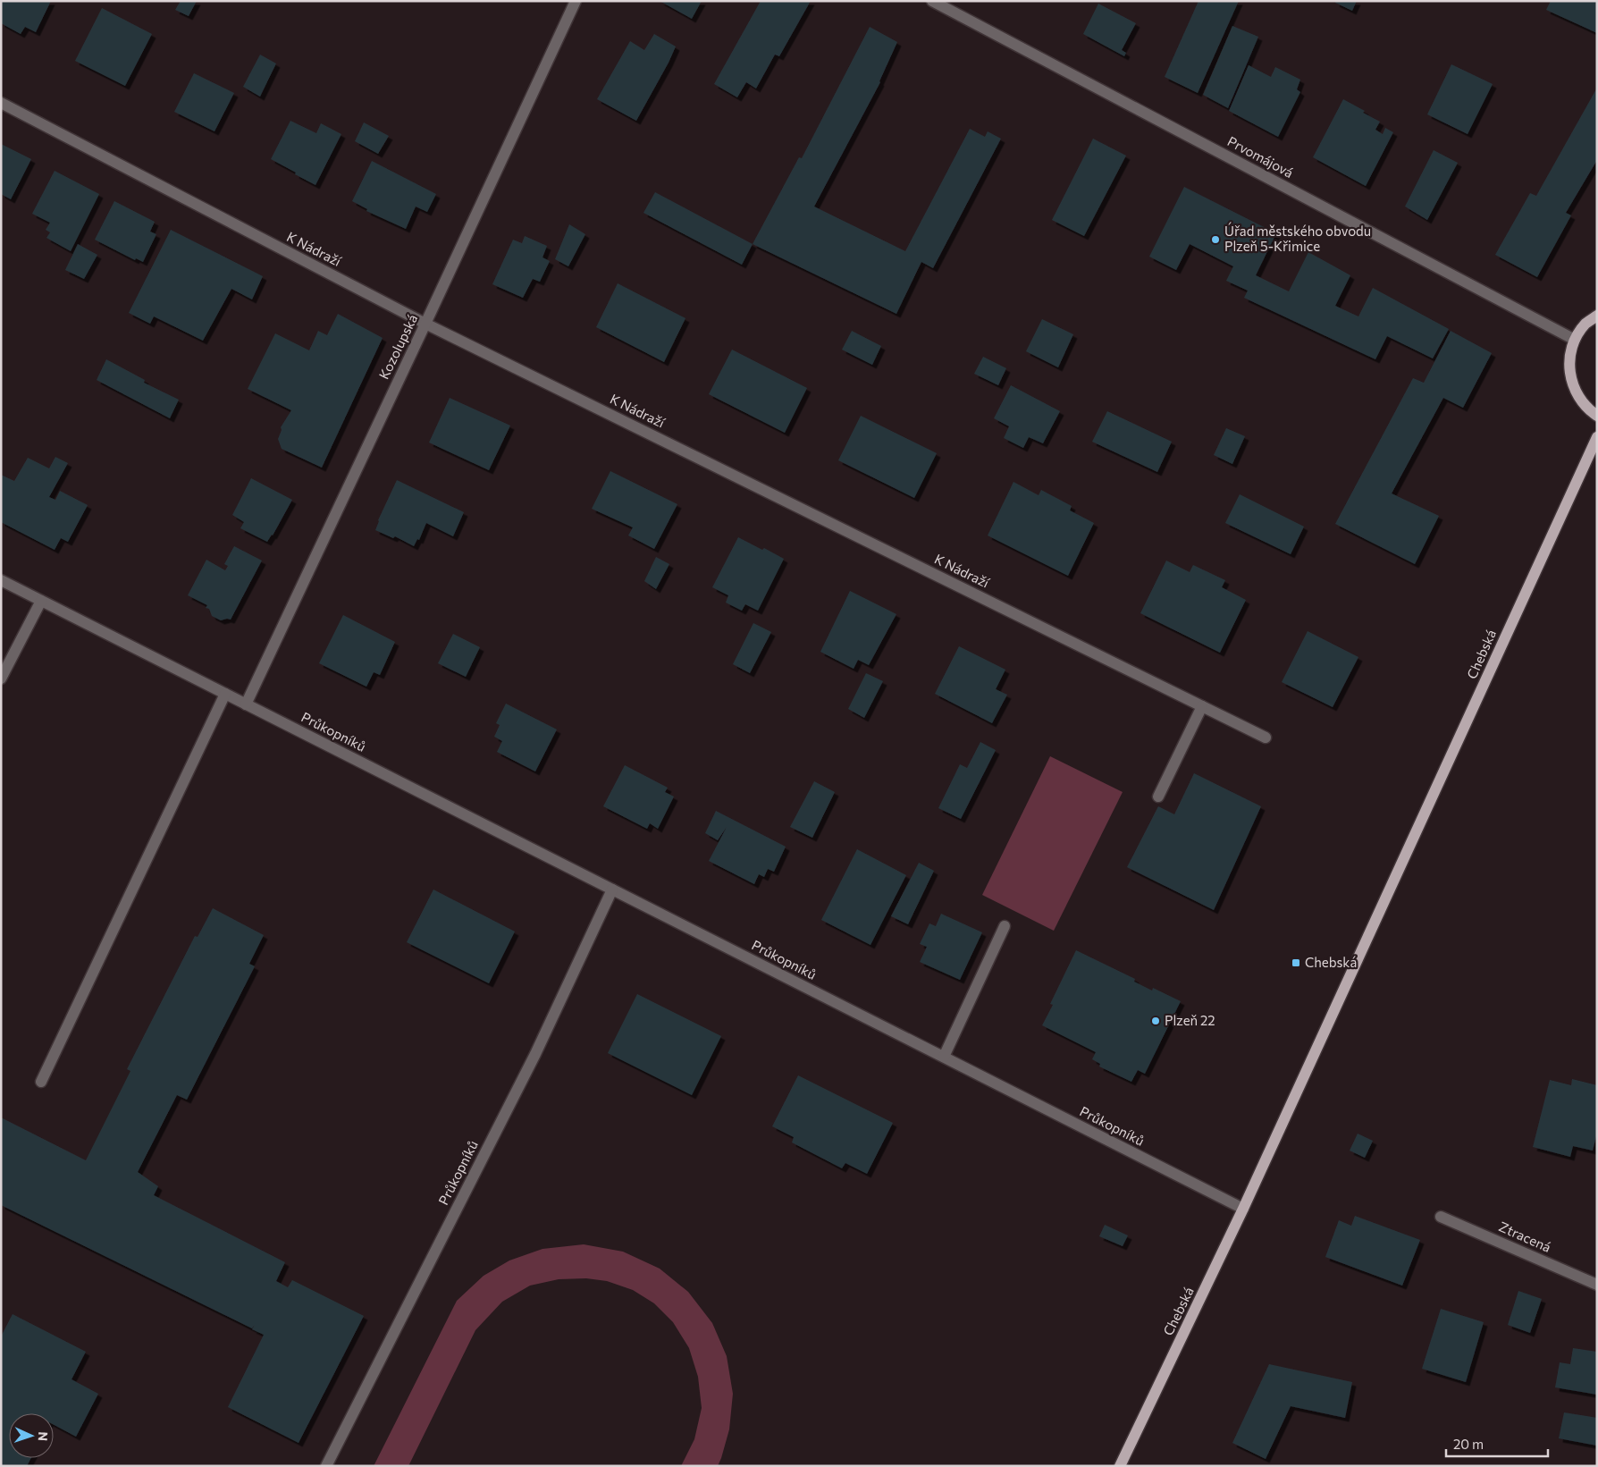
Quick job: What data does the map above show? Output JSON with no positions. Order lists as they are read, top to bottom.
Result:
{
  "streets": {
    "main road": ["Chebská"],
    "street": [
      "Prvomájová",
      "K Nádraží",
      "Kozolupská",
      "Průkopníků",
      "Ztracená"
    ]
  },
  "crossings": [
    ["K Nádraží", "Kozolupská"],
    ["Kozolupská", "Průkopníků"],
    ["Chebská", "Průkopníků"]
  ],
  "places": {
    "other": ["Úřad městského obvodu Plzeň 5-Křimice", "Plzeň 22"],
    "transit": ["Chebská"]
  },
  "scale_bar": "20 m",
  "north": "right"
}
